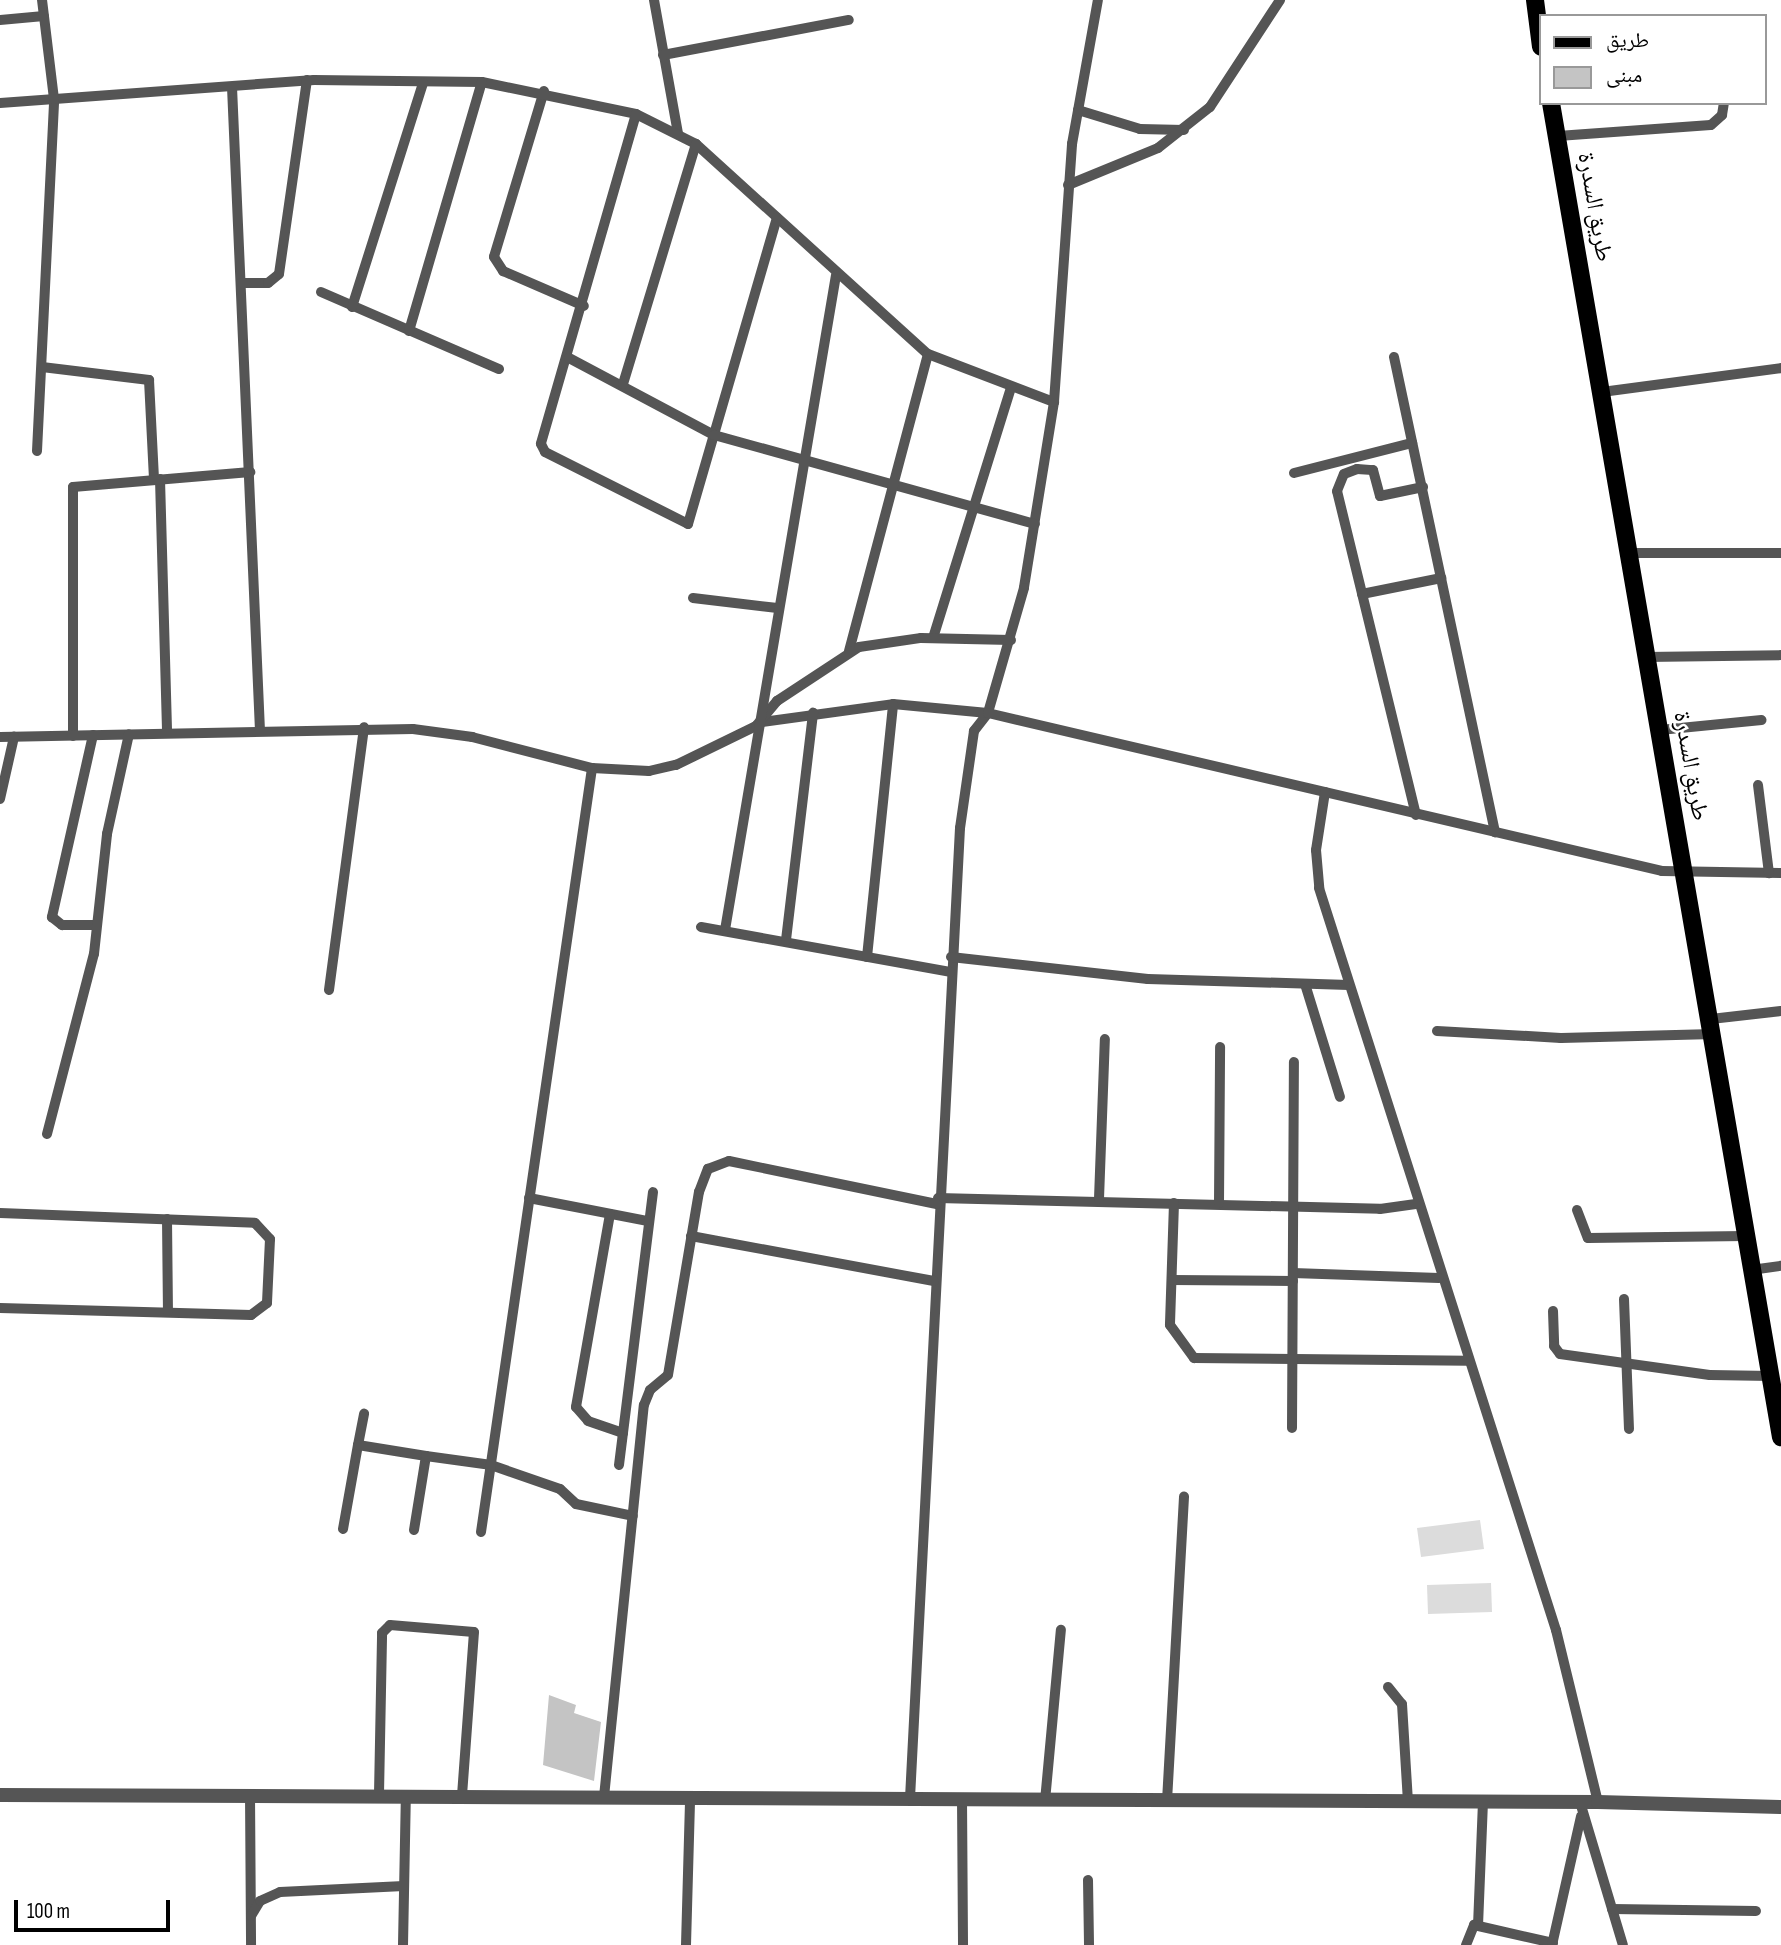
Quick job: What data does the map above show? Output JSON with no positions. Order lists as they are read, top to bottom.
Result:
{
  "streets": {
    "main road": ["طريق السدرة"]
  },
  "legend": ["طريق", "مبنى"],
  "scale_bar": "100 m"
}
